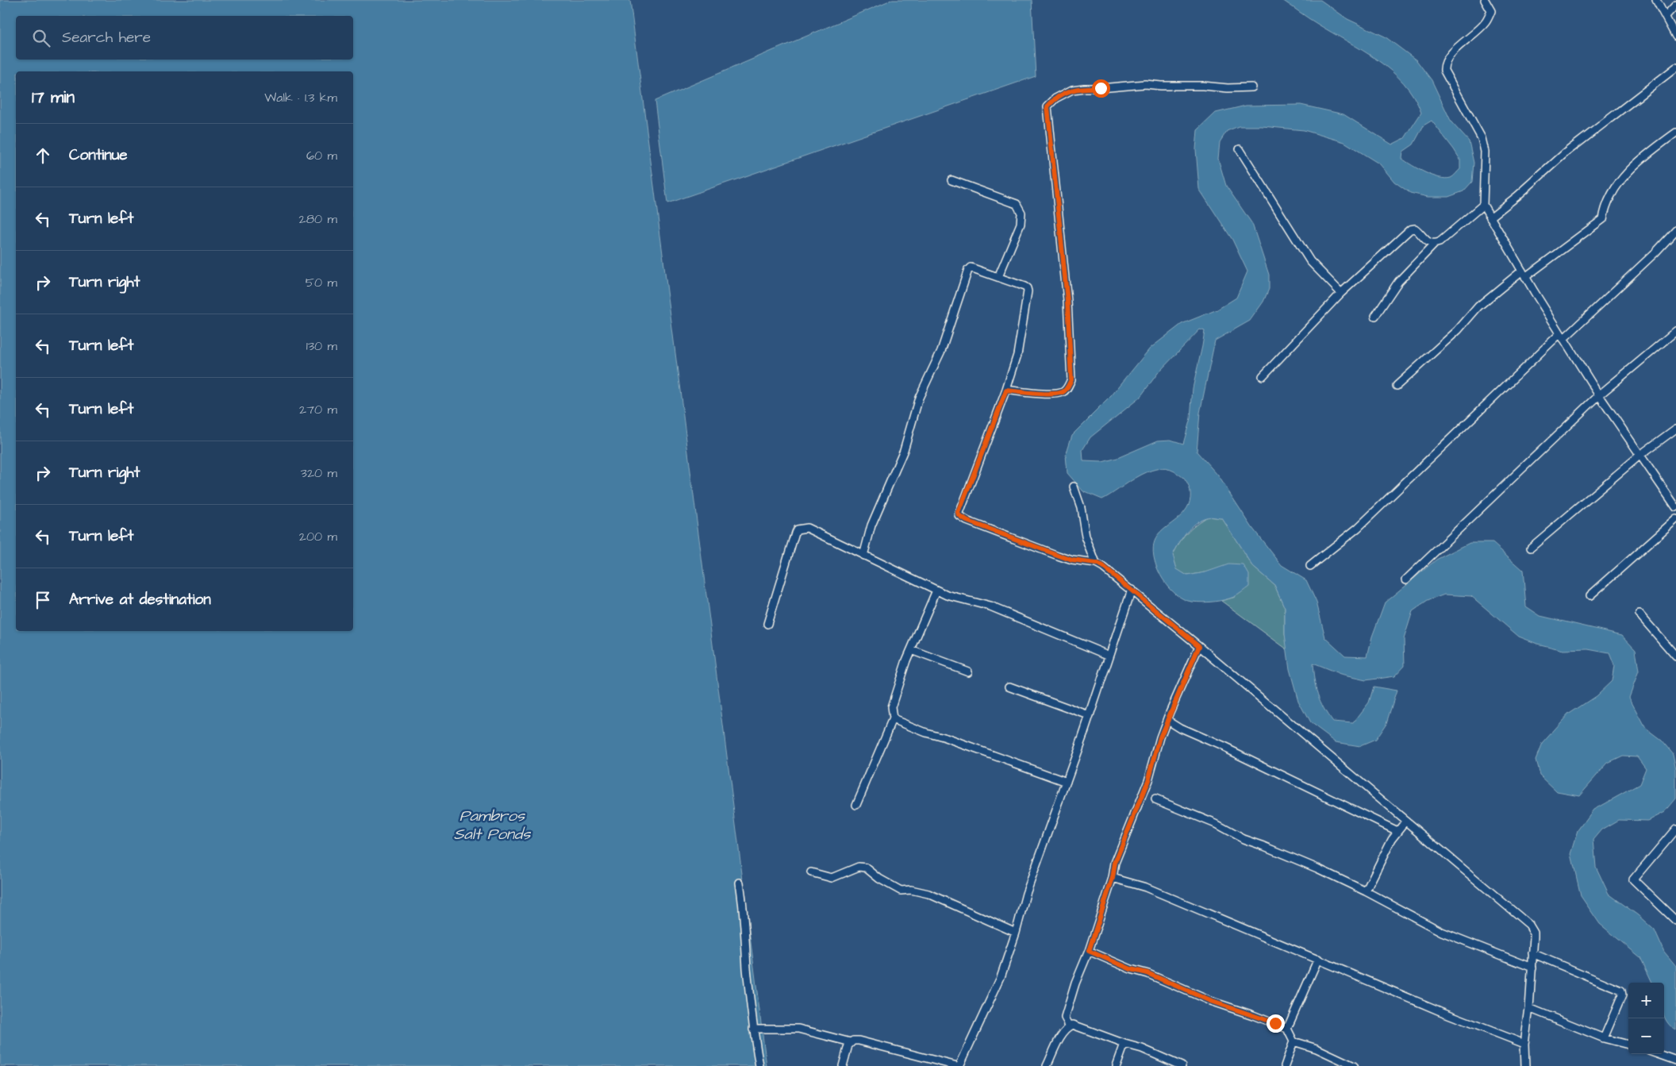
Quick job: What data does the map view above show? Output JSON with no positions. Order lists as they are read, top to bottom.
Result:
{
  "water": ["Pambros Salt Ponds"],
  "page": {
    "search": "Search here",
    "heading": ["17 min", "Walk · 1.3 km"],
    "list": [
      ["Continue", "60 m"],
      ["Turn left", "280 m"],
      ["Turn right", "50 m"],
      ["Turn left", "130 m"],
      ["Turn left", "270 m"],
      ["Turn right", "320 m"],
      ["Turn left", "200 m"],
      "Arrive at destination"
    ],
    "map_buttons": ["+", "−"]
  }
}
